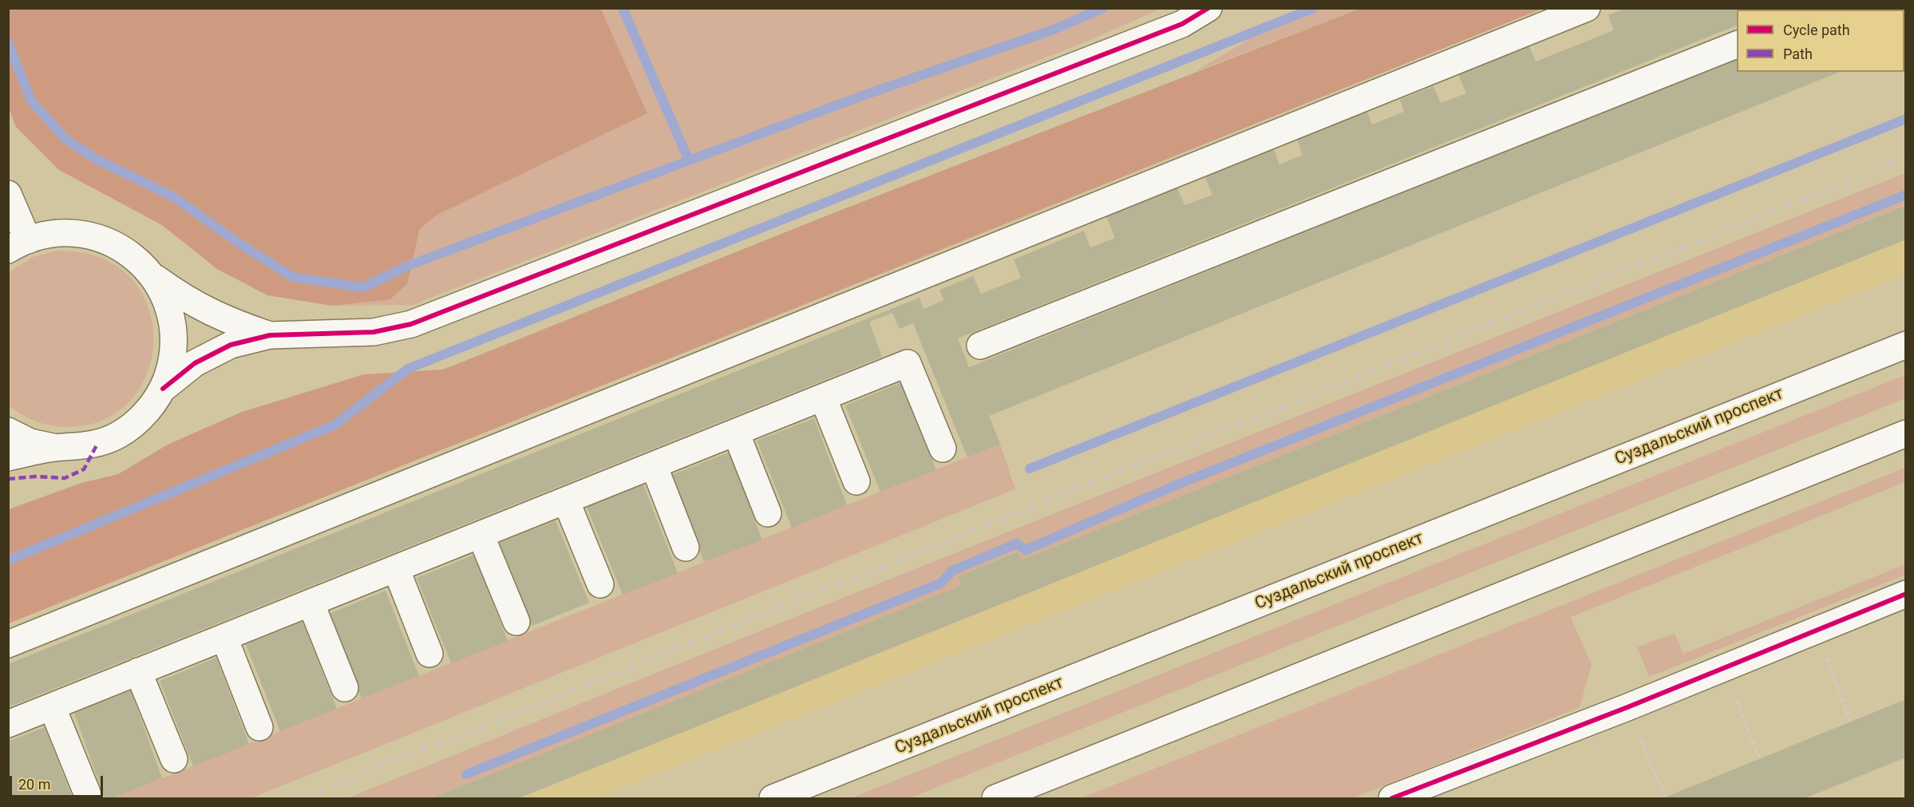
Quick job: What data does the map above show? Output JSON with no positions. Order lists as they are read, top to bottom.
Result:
{
  "streets": {
    "street": ["Суздальский проспект"]
  },
  "legend": ["Cycle path", "Path"],
  "scale_bar": "20 m"
}
